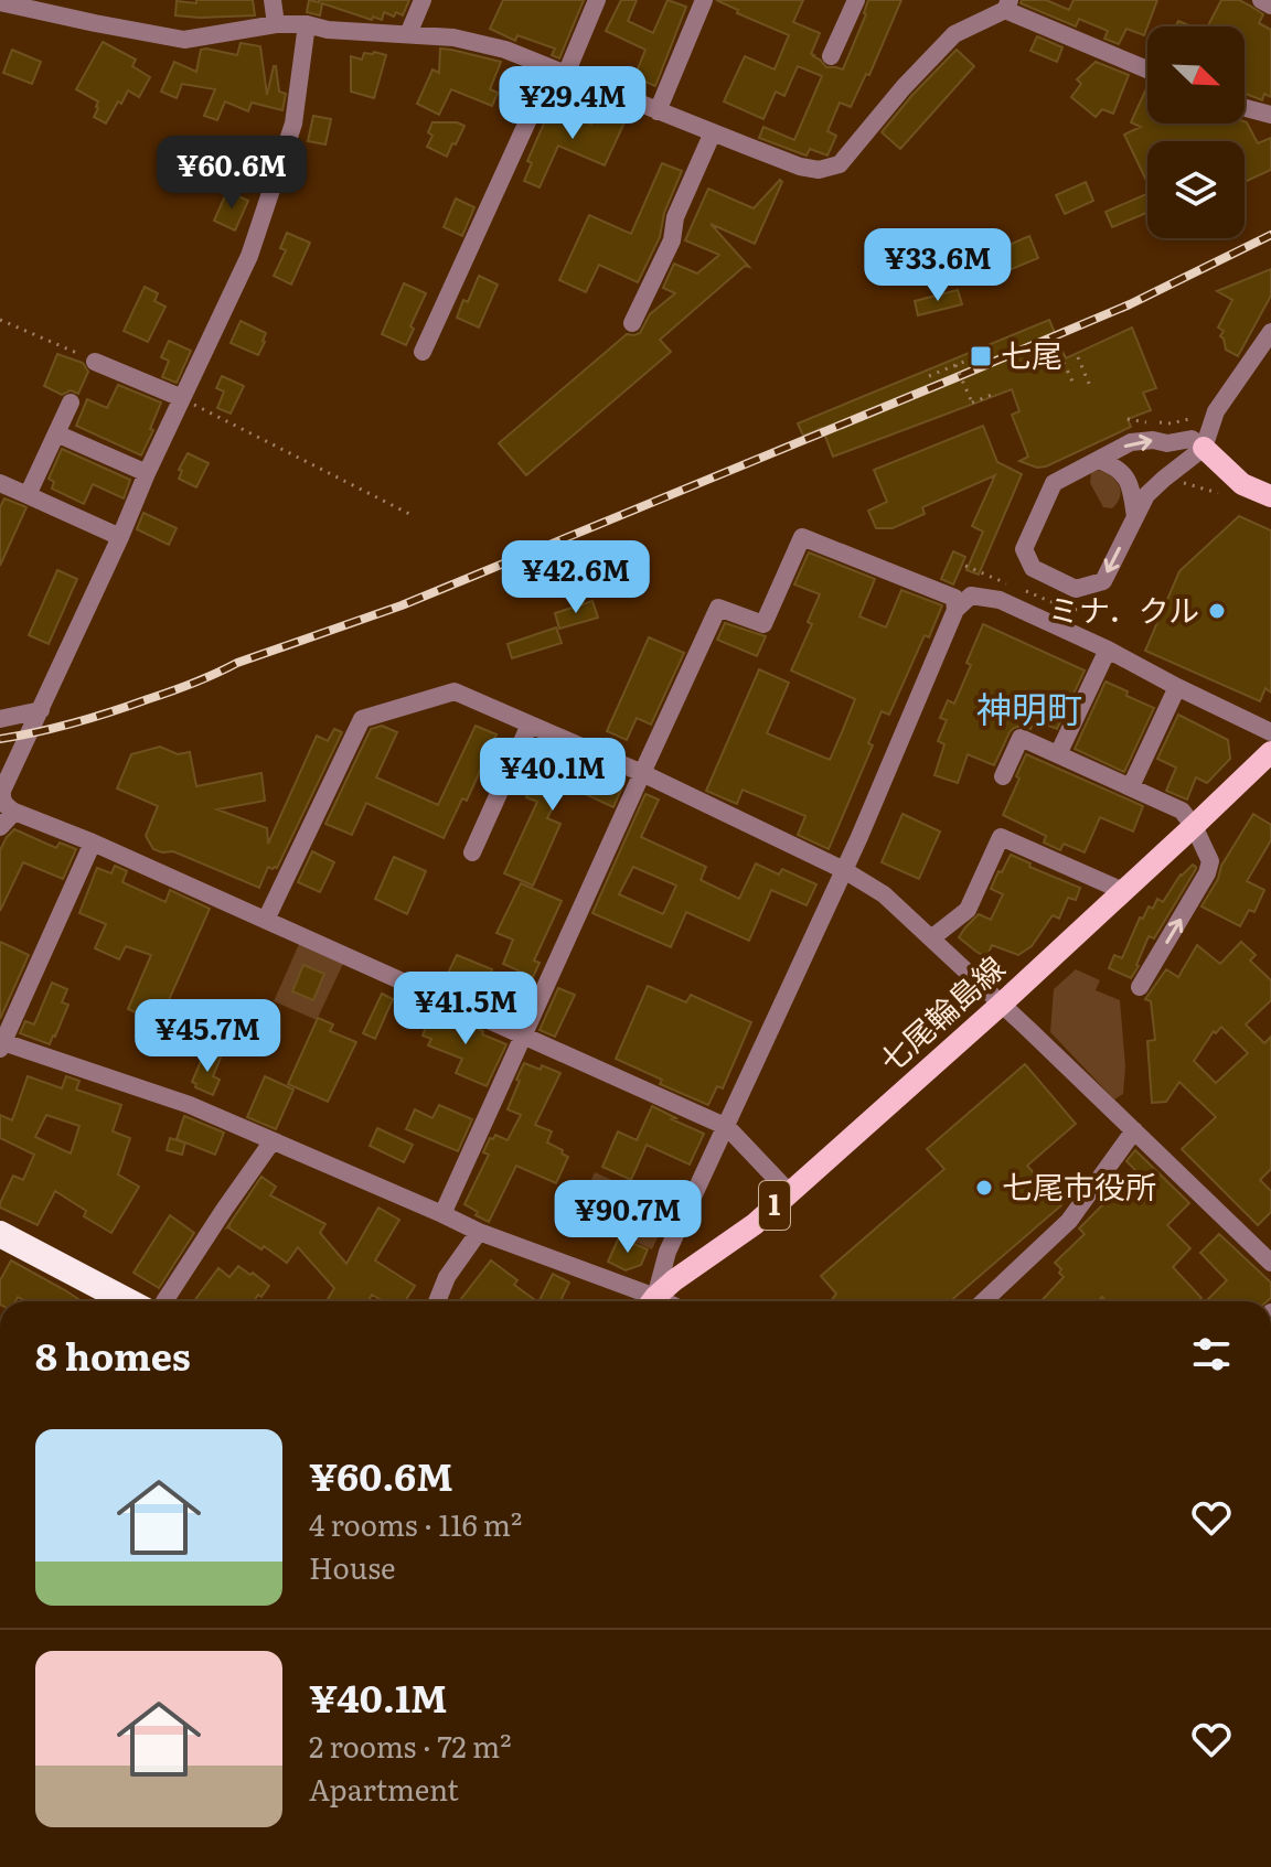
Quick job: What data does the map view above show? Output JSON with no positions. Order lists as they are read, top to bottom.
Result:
{
  "streets": {
    "main road": ["七尾輪島線", "1"]
  },
  "districts": ["神明町"],
  "places": {
    "transit": ["七尾"],
    "other": ["ミナ．クル", "七尾市役所"]
  },
  "north": "bottom right",
  "page": {
    "price": [
      "¥29.4M",
      "¥60.6M",
      "¥33.6M",
      "¥42.6M",
      "¥40.1M",
      "¥41.5M",
      "¥45.7M",
      "¥90.7M"
    ],
    "heading": "8 homes",
    "list": [
      {
        "name": "¥60.6M",
        "note": "4 rooms · 116 m² · House"
      },
      {
        "name": "¥40.1M",
        "note": "2 rooms · 72 m² · Apartment"
      }
    ]
  }
}
